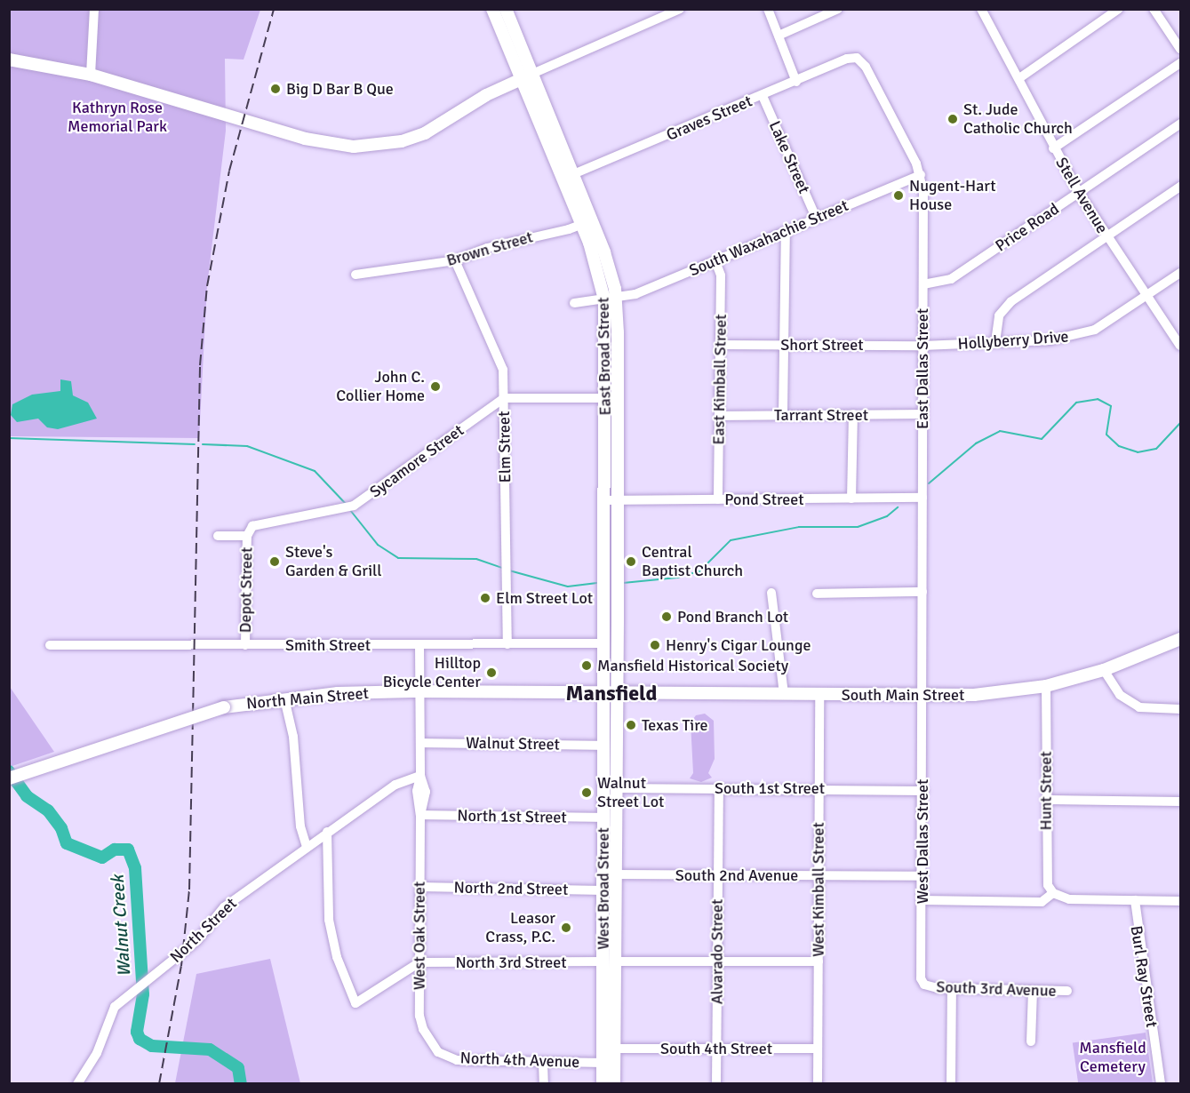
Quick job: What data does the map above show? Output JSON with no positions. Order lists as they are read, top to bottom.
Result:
{
  "streets": {
    "main road": [
      "East Broad Street",
      "South Main Street",
      "North Main Street",
      "West Broad Street"
    ],
    "street": [
      "Graves Street",
      "Lake Street",
      "Stell Avenue",
      "Price Road",
      "South Waxahachie Street",
      "Brown Street",
      "Hollyberry Drive",
      "Short Street",
      "East Dallas Street",
      "East Kimball Street",
      "Tarrant Street",
      "Elm Street",
      "Sycamore Street",
      "Pond Street",
      "Depot Street",
      "Smith Street",
      "Walnut Street",
      "South 1st Street",
      "Hunt Street",
      "North 1st Street",
      "West Dallas Street",
      "South 2nd Avenue",
      "North 2nd Street",
      "West Kimball Street",
      "North Street",
      "West Oak Street",
      "Alvarado Street",
      "North 3rd Street",
      "Burl Ray Street",
      "South 3rd Avenue",
      "South 4th Street",
      "North 4th Avenue"
    ]
  },
  "crossings": [
    ["Graves Street", "Lake Street"],
    ["Graves Street", "East Broad Street"],
    ["Graves Street", "East Dallas Street"],
    ["Lake Street", "South Waxahachie Street"],
    ["Stell Avenue", "Price Road"],
    ["Stell Avenue", "Hollyberry Drive"],
    ["Price Road", "East Dallas Street"],
    ["South Waxahachie Street", "East Broad Street"],
    ["South Waxahachie Street", "East Dallas Street"],
    ["South Waxahachie Street", "East Kimball Street"],
    ["Brown Street", "East Broad Street"],
    ["Brown Street", "Elm Street"],
    ["Hollyberry Drive", "Short Street"],
    ["Hollyberry Drive", "East Dallas Street"],
    ["Short Street", "East Dallas Street"],
    ["Short Street", "East Kimball Street"],
    ["East Broad Street", "Pond Street"],
    ["East Broad Street", "Smith Street"],
    ["East Broad Street", "South Main Street"],
    ["East Broad Street", "North Main Street"],
    ["East Broad Street", "West Broad Street"],
    ["East Dallas Street", "Tarrant Street"],
    ["East Dallas Street", "Pond Street"],
    ["East Dallas Street", "South Main Street"],
    ["East Dallas Street", "West Dallas Street"],
    ["East Kimball Street", "Tarrant Street"],
    ["East Kimball Street", "Pond Street"],
    ["Elm Street", "Sycamore Street"],
    ["Elm Street", "Smith Street"],
    ["Sycamore Street", "Depot Street"],
    ["Depot Street", "Smith Street"],
    ["Smith Street", "West Oak Street"],
    ["South Main Street", "North Main Street"],
    ["South Main Street", "Hunt Street"],
    ["South Main Street", "West Dallas Street"],
    ["South Main Street", "West Broad Street"],
    ["South Main Street", "West Kimball Street"],
    ["North Main Street", "West Broad Street"],
    ["North Main Street", "West Oak Street"],
    ["Walnut Street", "West Broad Street"],
    ["Walnut Street", "West Oak Street"],
    ["South 1st Street", "West Dallas Street"],
    ["South 1st Street", "West Broad Street"],
    ["South 1st Street", "West Kimball Street"],
    ["South 1st Street", "Alvarado Street"],
    ["North 1st Street", "West Broad Street"],
    ["North 1st Street", "West Oak Street"],
    ["West Dallas Street", "South 2nd Avenue"],
    ["West Dallas Street", "South 3rd Avenue"],
    ["South 2nd Avenue", "West Broad Street"],
    ["South 2nd Avenue", "West Kimball Street"],
    ["South 2nd Avenue", "Alvarado Street"],
    ["North 2nd Street", "West Broad Street"],
    ["North 2nd Street", "West Oak Street"],
    ["West Broad Street", "North 3rd Street"],
    ["West Broad Street", "South 4th Street"],
    ["West Broad Street", "North 4th Avenue"],
    ["West Kimball Street", "South 4th Street"],
    ["North Street", "West Oak Street"],
    ["West Oak Street", "North 3rd Street"],
    ["West Oak Street", "North 4th Avenue"],
    ["Alvarado Street", "South 4th Street"]
  ],
  "districts": ["Mansfield"],
  "water": ["Walnut Creek"],
  "parks": ["Kathryn Rose Memorial Park", "Mansfield Cemetery"],
  "places": [
    "Big D Bar B Que",
    "St. Jude Catholic Church",
    "Nugent-Hart House",
    "John C. Collier Home",
    "Steve's Garden & Grill",
    "Central Baptist Church",
    "Elm Street Lot",
    "Pond Branch Lot",
    "Henry's Cigar Lounge",
    "Mansfield Historical Society",
    "Hilltop Bicycle Center",
    "Texas Tire",
    "Walnut Street Lot",
    "Leasor Crass, P.C."
  ]
}
